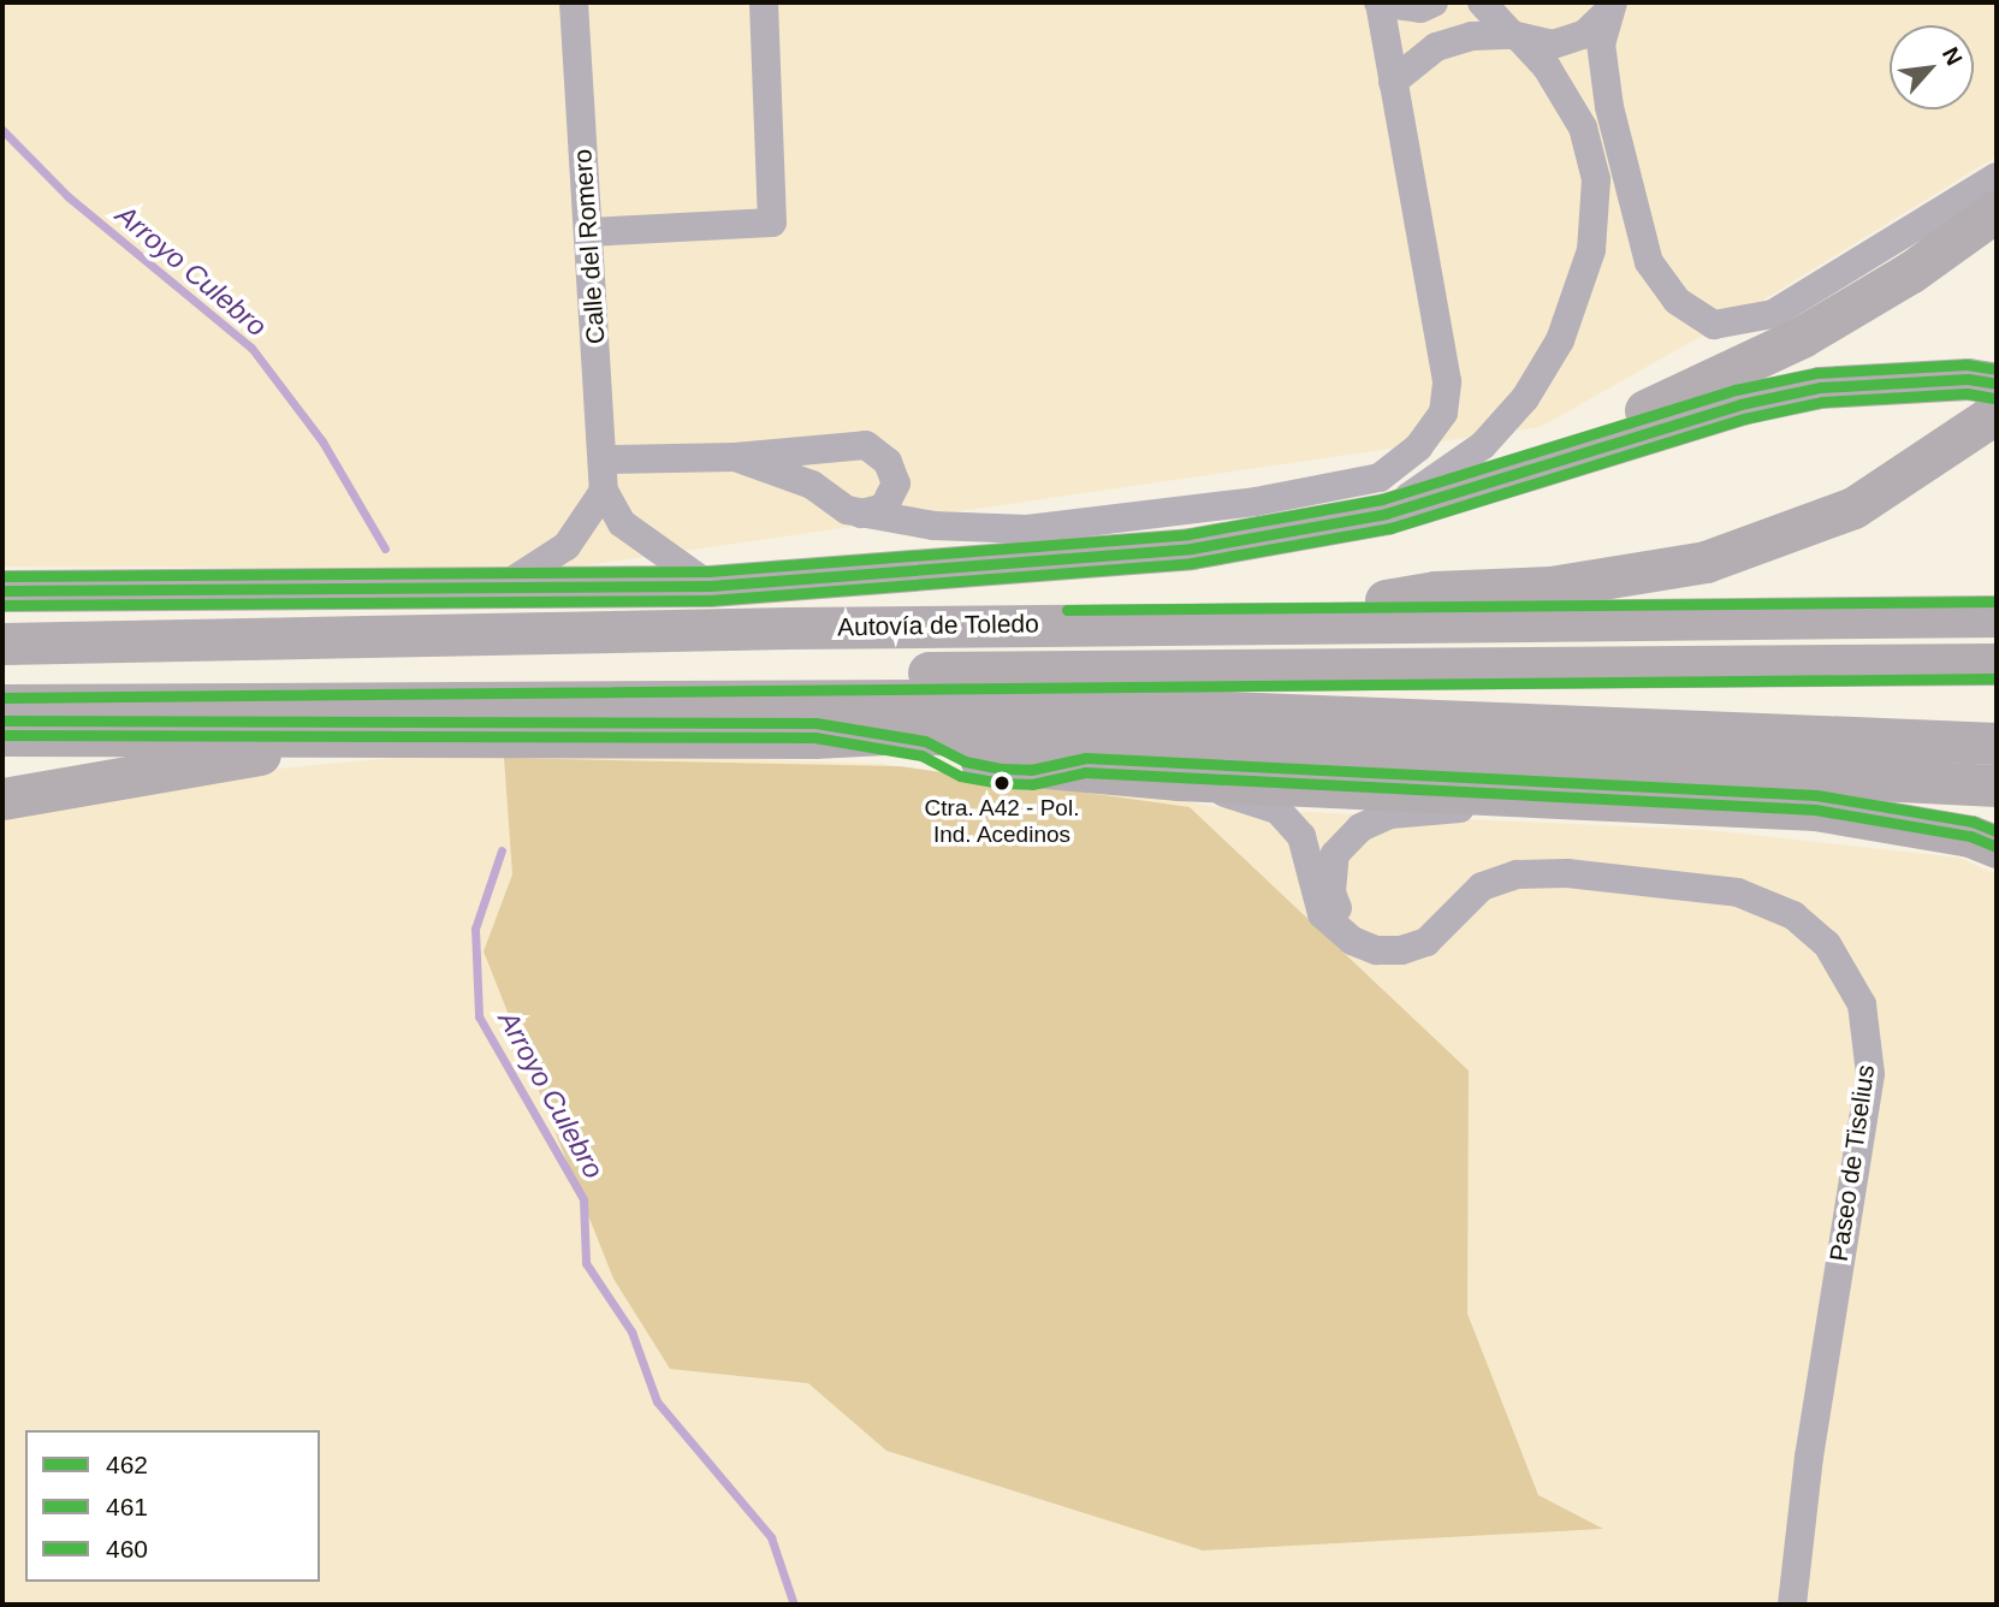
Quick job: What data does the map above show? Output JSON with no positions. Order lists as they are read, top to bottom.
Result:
{
  "streets": {
    "highway": ["Autovía de Toledo"],
    "street": ["Calle del Romero", "Paseo de Tiselius"]
  },
  "water": ["Arroyo Culebro"],
  "places": ["Ctra. A42 - Pol. Ind. Acedinos"],
  "lines": ["transit line 460", "transit line 462", "transit line 461"],
  "legend": ["462", "461", "460"],
  "north": "top right"
}
